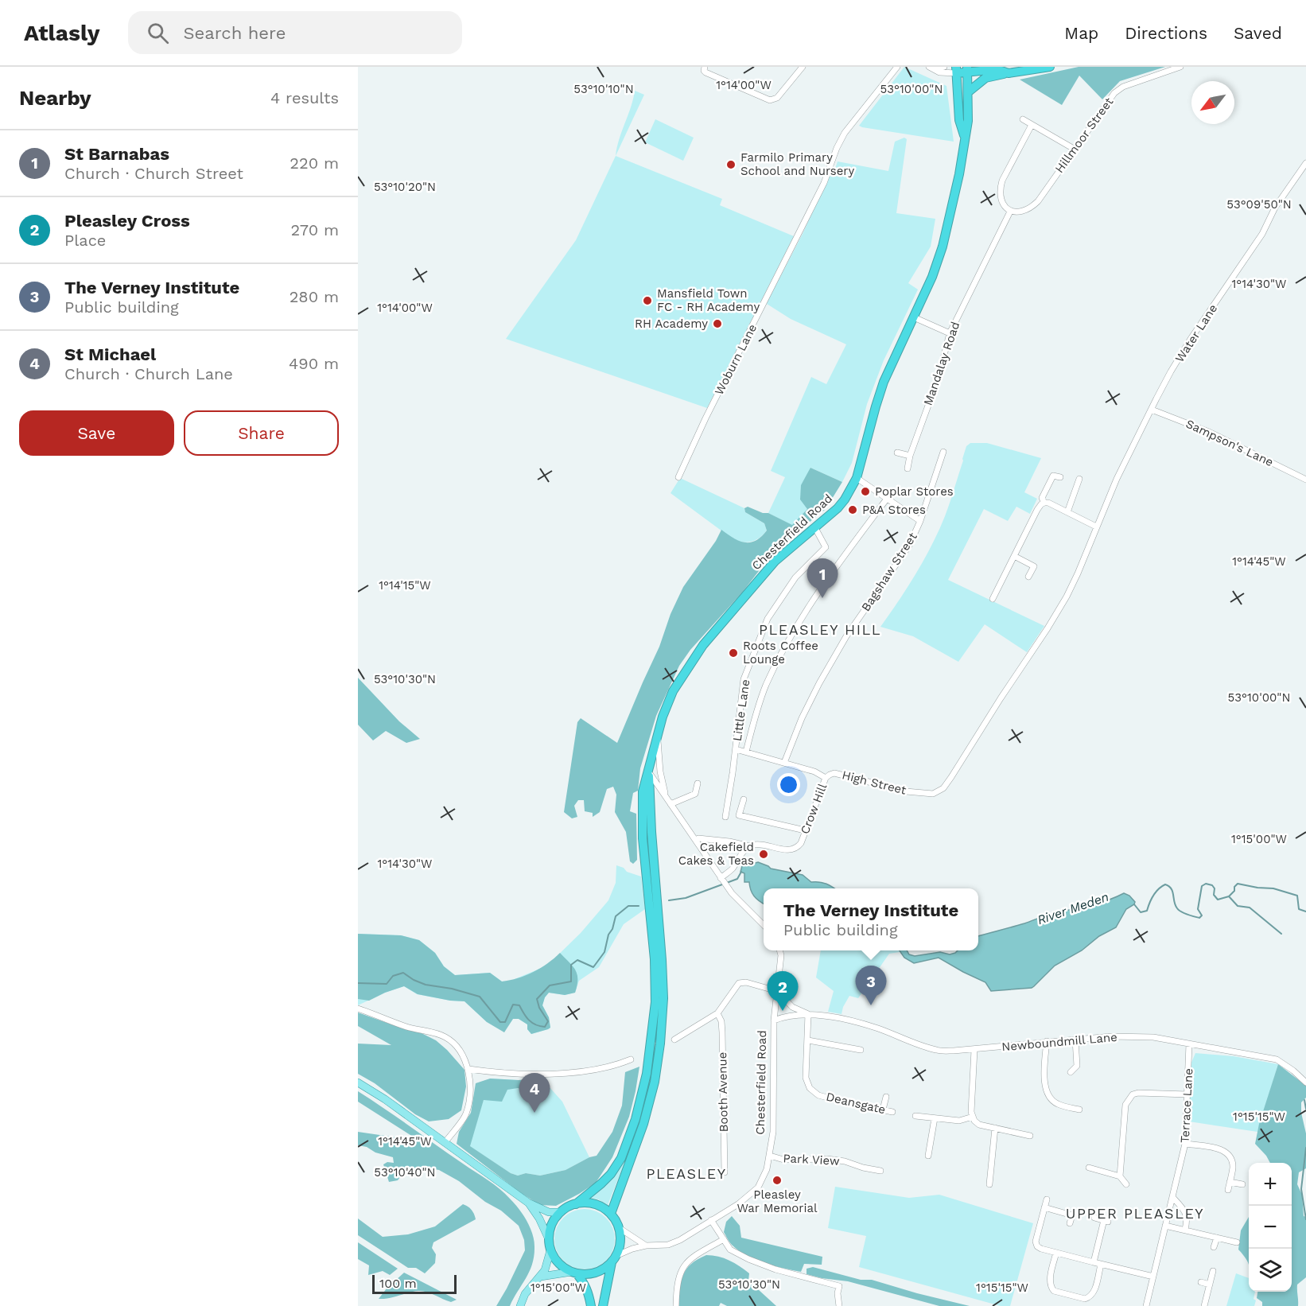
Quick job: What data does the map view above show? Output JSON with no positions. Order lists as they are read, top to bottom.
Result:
{
  "streets": {
    "highway": ["Chesterfield Road"],
    "street": [
      "Hillmoor Street",
      "Water Lane",
      "Woburn Lane",
      "Mandalay Road",
      "Sampson's Lane",
      "Bagshaw Street",
      "Little Lane",
      "High Street",
      "Crow Hill",
      "Newboundmill Lane",
      "Booth Avenue",
      "Deansgate",
      "Terrace Lane",
      "Park View"
    ]
  },
  "crossings": [
    ["Hillmoor Street", "Mandalay Road"],
    ["Water Lane", "Sampson's Lane"],
    ["Water Lane", "High Street"],
    ["Chesterfield Road", "Little Lane"],
    ["Chesterfield Road", "Crow Hill"],
    ["Chesterfield Road", "Newboundmill Lane"],
    ["Chesterfield Road", "Park View"],
    ["Bagshaw Street", "High Street"],
    ["Little Lane", "High Street"],
    ["High Street", "Crow Hill"],
    ["Newboundmill Lane", "Deansgate"],
    ["Newboundmill Lane", "Terrace Lane"]
  ],
  "districts": ["PLEASLEY HILL", "PLEASLEY", "UPPER PLEASLEY"],
  "water": ["River Meden"],
  "places": [
    "Farmilo Primary School and Nursery",
    "Mansfield Town FC - RH Academy",
    "RH Academy",
    "Poplar Stores",
    "P&A Stores",
    "Roots Coffee Lounge",
    "Cakefield Cakes & Teas",
    "Pleasley War Memorial"
  ],
  "scale_bar": "100 m",
  "north": "bottom left",
  "page": {
    "header": "Atlasly",
    "search": "Search here",
    "nav": ["Map", "Directions", "Saved"],
    "heading": ["Nearby", "4 results"],
    "list": [
      {
        "mark": "1",
        "name": "St Barnabas",
        "note": "Church · Church Street",
        "value": "220 m"
      },
      {
        "mark": "2",
        "name": "Pleasley Cross",
        "note": "Place",
        "value": "270 m"
      },
      {
        "mark": "3",
        "name": "The Verney Institute",
        "note": "Public building",
        "value": "280 m"
      },
      {
        "mark": "4",
        "name": "St Michael",
        "note": "Church · Church Lane",
        "value": "490 m"
      }
    ],
    "buttons": ["Save", "Share"],
    "pins": [
      "1",
      "3",
      "2",
      "4"
    ],
    "popup": ["The Verney Institute", "Public building"],
    "map_buttons": ["+", "−"],
    "scale": "100 m"
  },
  "coordinates": [
    "1°14'00\"W",
    "53°10'00\"N",
    "53°10'10\"N",
    "53°10'20\"N",
    "53°09'50\"N",
    "1°14'30\"W",
    "1°14'45\"W",
    "1°14'15\"W",
    "53°10'30\"N",
    "1°15'00\"W",
    "1°15'15\"W",
    "53°10'40\"N"
  ]
}
